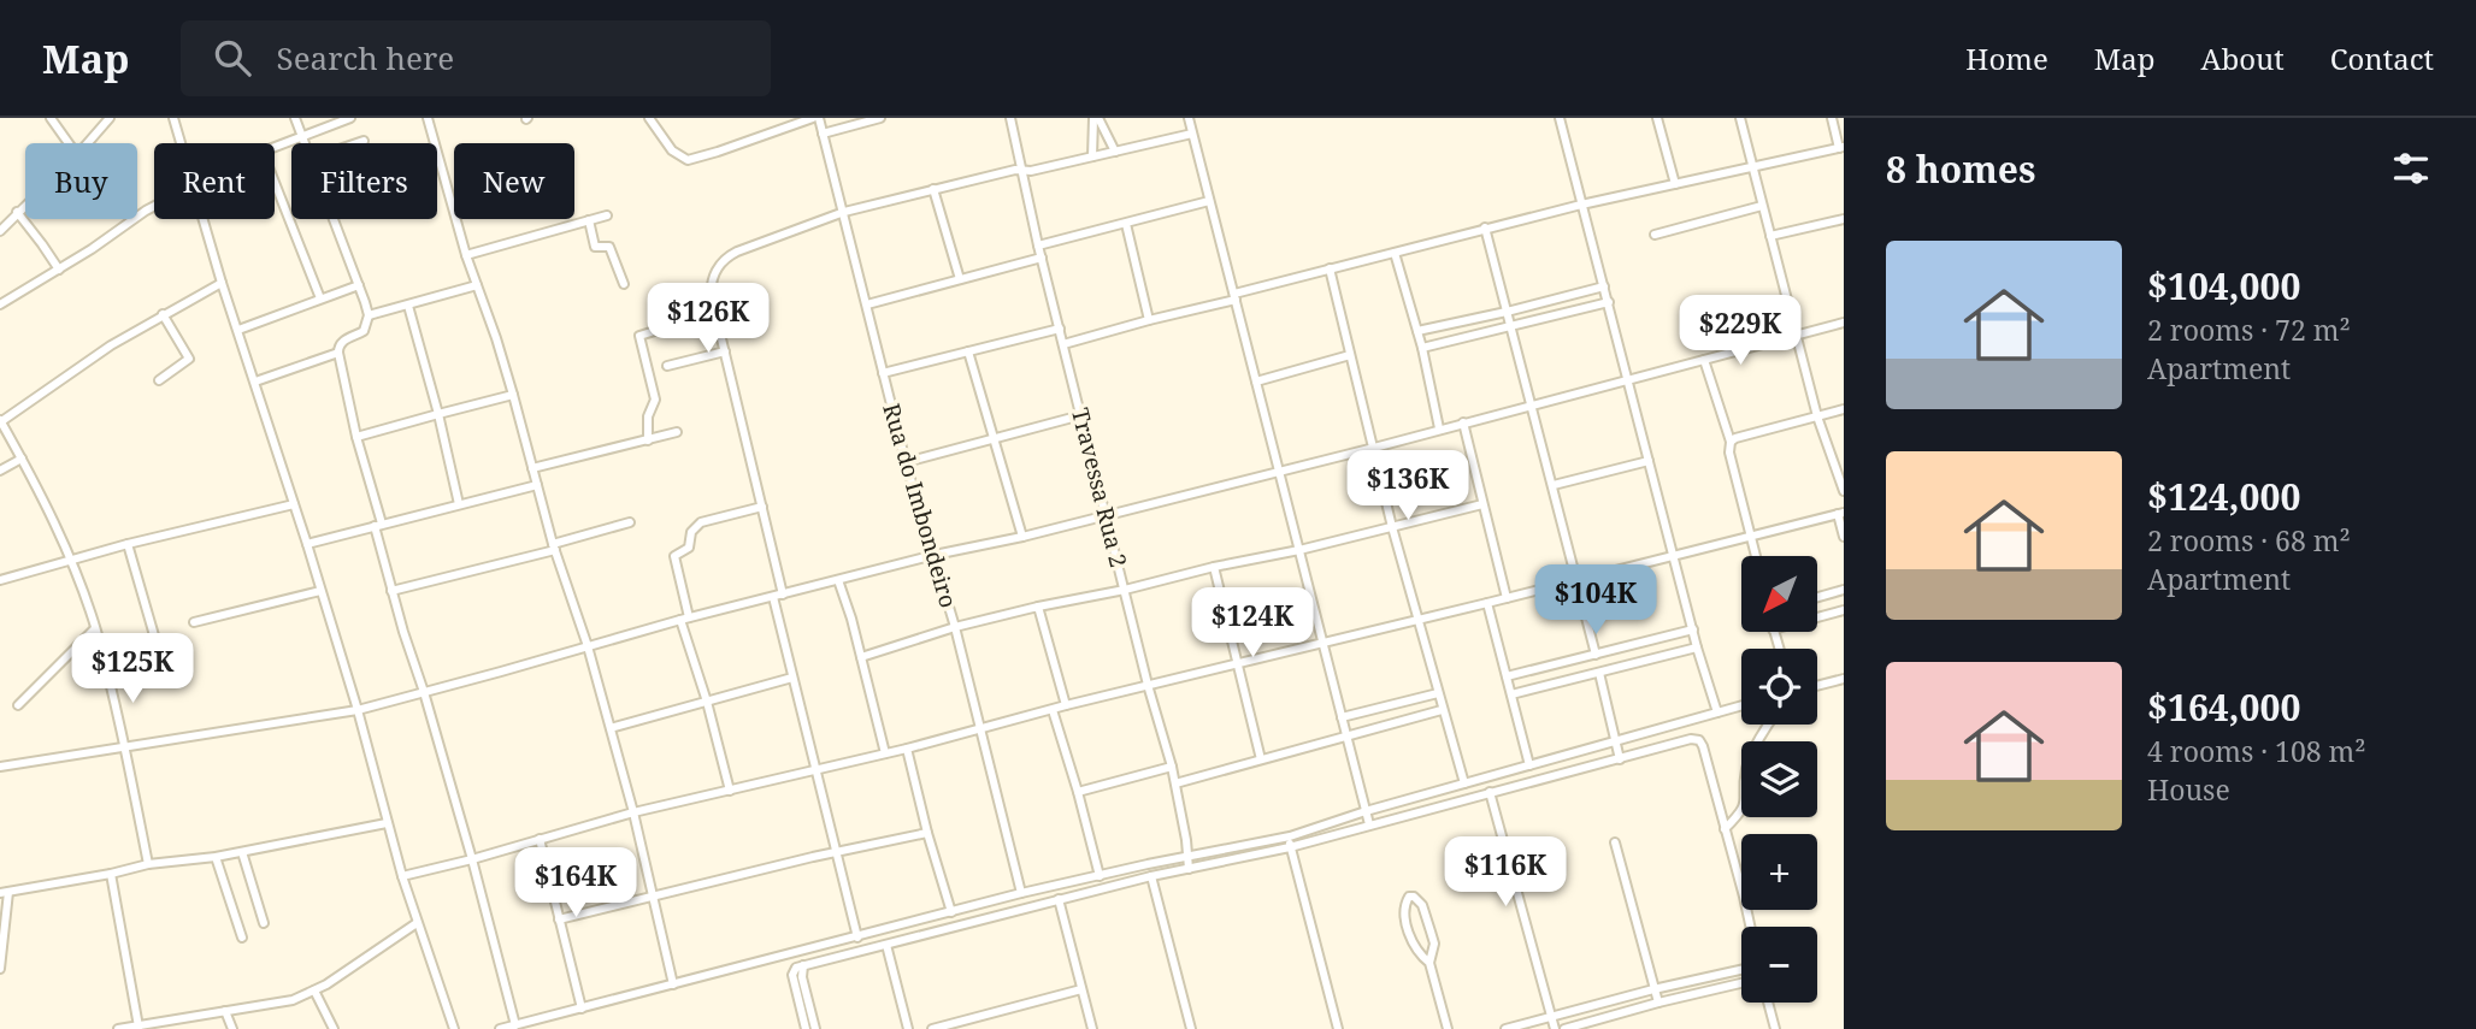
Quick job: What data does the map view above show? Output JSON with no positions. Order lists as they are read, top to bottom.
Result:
{
  "streets": {
    "street": ["Travessa Rua 2", "Rua do Imbondeiro"]
  },
  "north": "bottom left",
  "page": {
    "header": "Map",
    "search": "Search here",
    "nav": [
      "Home",
      "Map",
      "About",
      "Contact"
    ],
    "heading": "8 homes",
    "chip": [
      "Buy",
      "Rent",
      "Filters",
      "New"
    ],
    "list": [
      {
        "name": "$104,000",
        "note": "2 rooms · 72 m² · Apartment"
      },
      {
        "name": "$124,000",
        "note": "2 rooms · 68 m² · Apartment"
      },
      {
        "name": "$164,000",
        "note": "4 rooms · 108 m² · House"
      }
    ],
    "price": [
      "$126K",
      "$229K",
      "$136K",
      "$104K",
      "$124K",
      "$125K",
      "$116K",
      "$164K"
    ],
    "map_buttons": ["+", "−"]
  }
}
